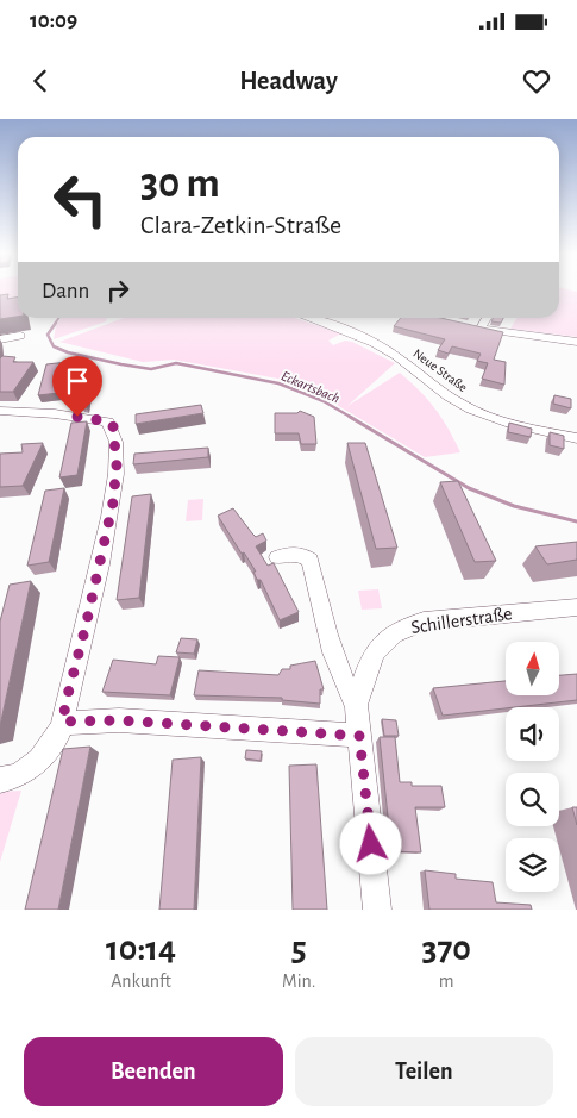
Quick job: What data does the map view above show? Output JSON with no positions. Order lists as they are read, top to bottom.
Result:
{
  "streets": {
    "street": ["Neue Straße", "Schillerstraße"]
  },
  "water": ["Eckartsbach"],
  "north": "top",
  "page": {
    "status": "10:09",
    "header": "Headway",
    "turn": ["30 m", "Clara-Zetkin-Straße"],
    "then": "Dann",
    "eta": [
      "10:14",
      "Ankunft",
      "5",
      "Min.",
      "370",
      "m"
    ],
    "buttons": ["Beenden", "Teilen"]
  }
}
